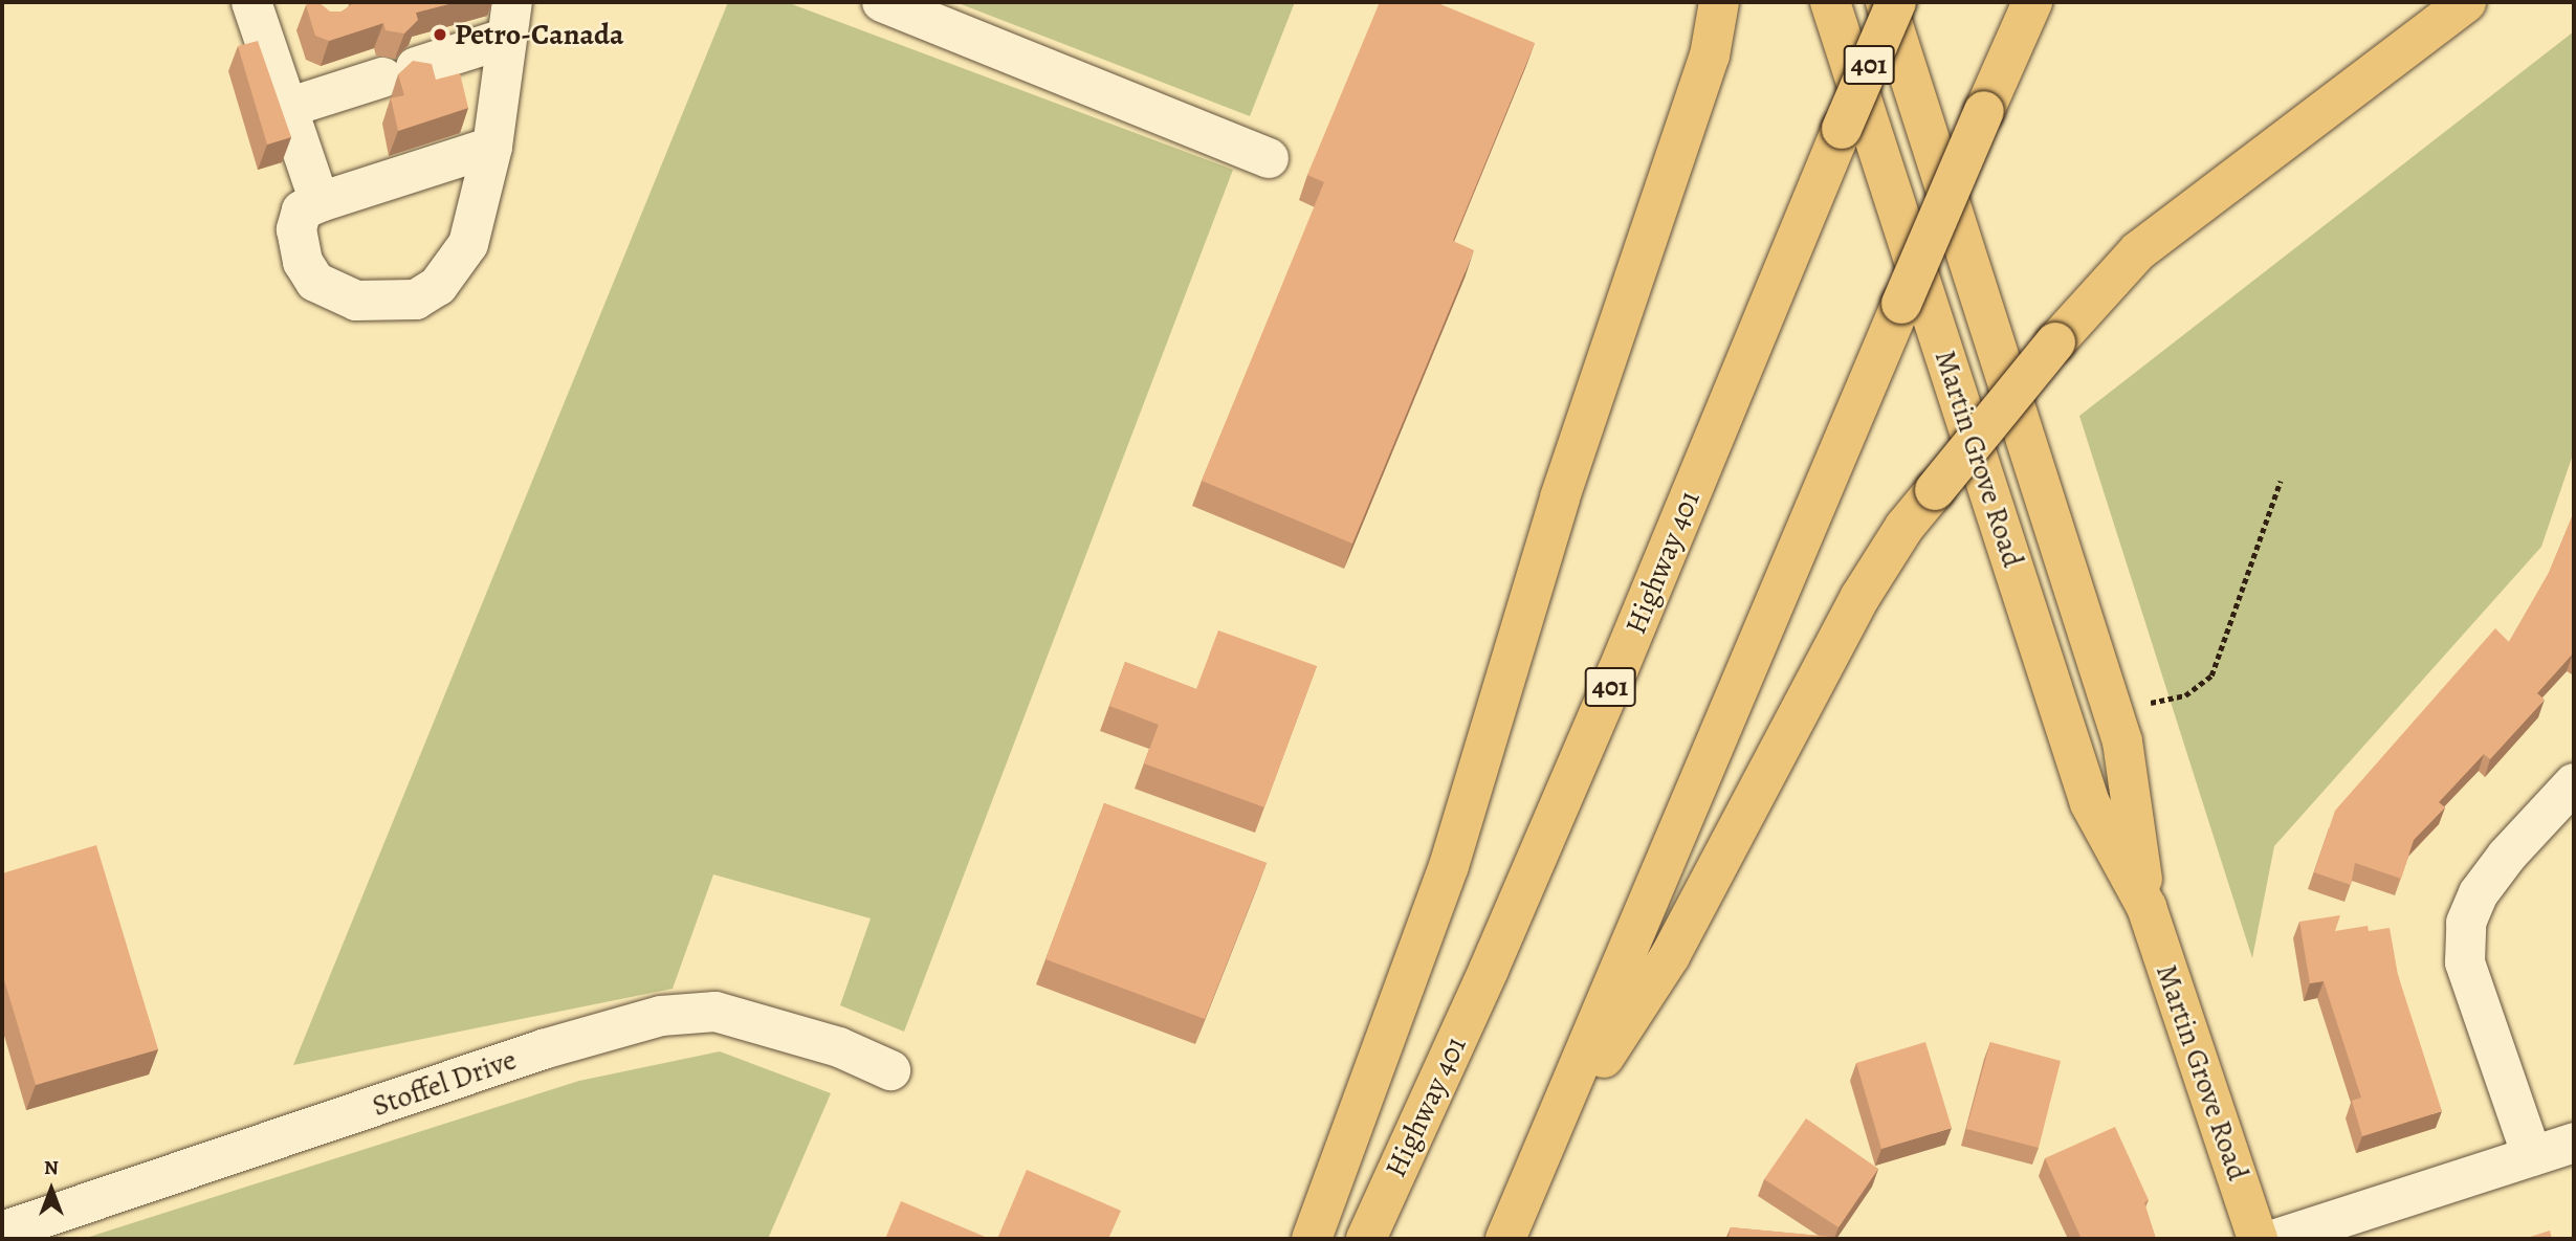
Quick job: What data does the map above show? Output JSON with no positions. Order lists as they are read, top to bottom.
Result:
{
  "streets": {
    "main road": ["401", "Martin Grove Road", "Highway 401"],
    "street": ["Stoffel Drive"]
  },
  "places": ["Petro-Canada"],
  "north": "top"
}
